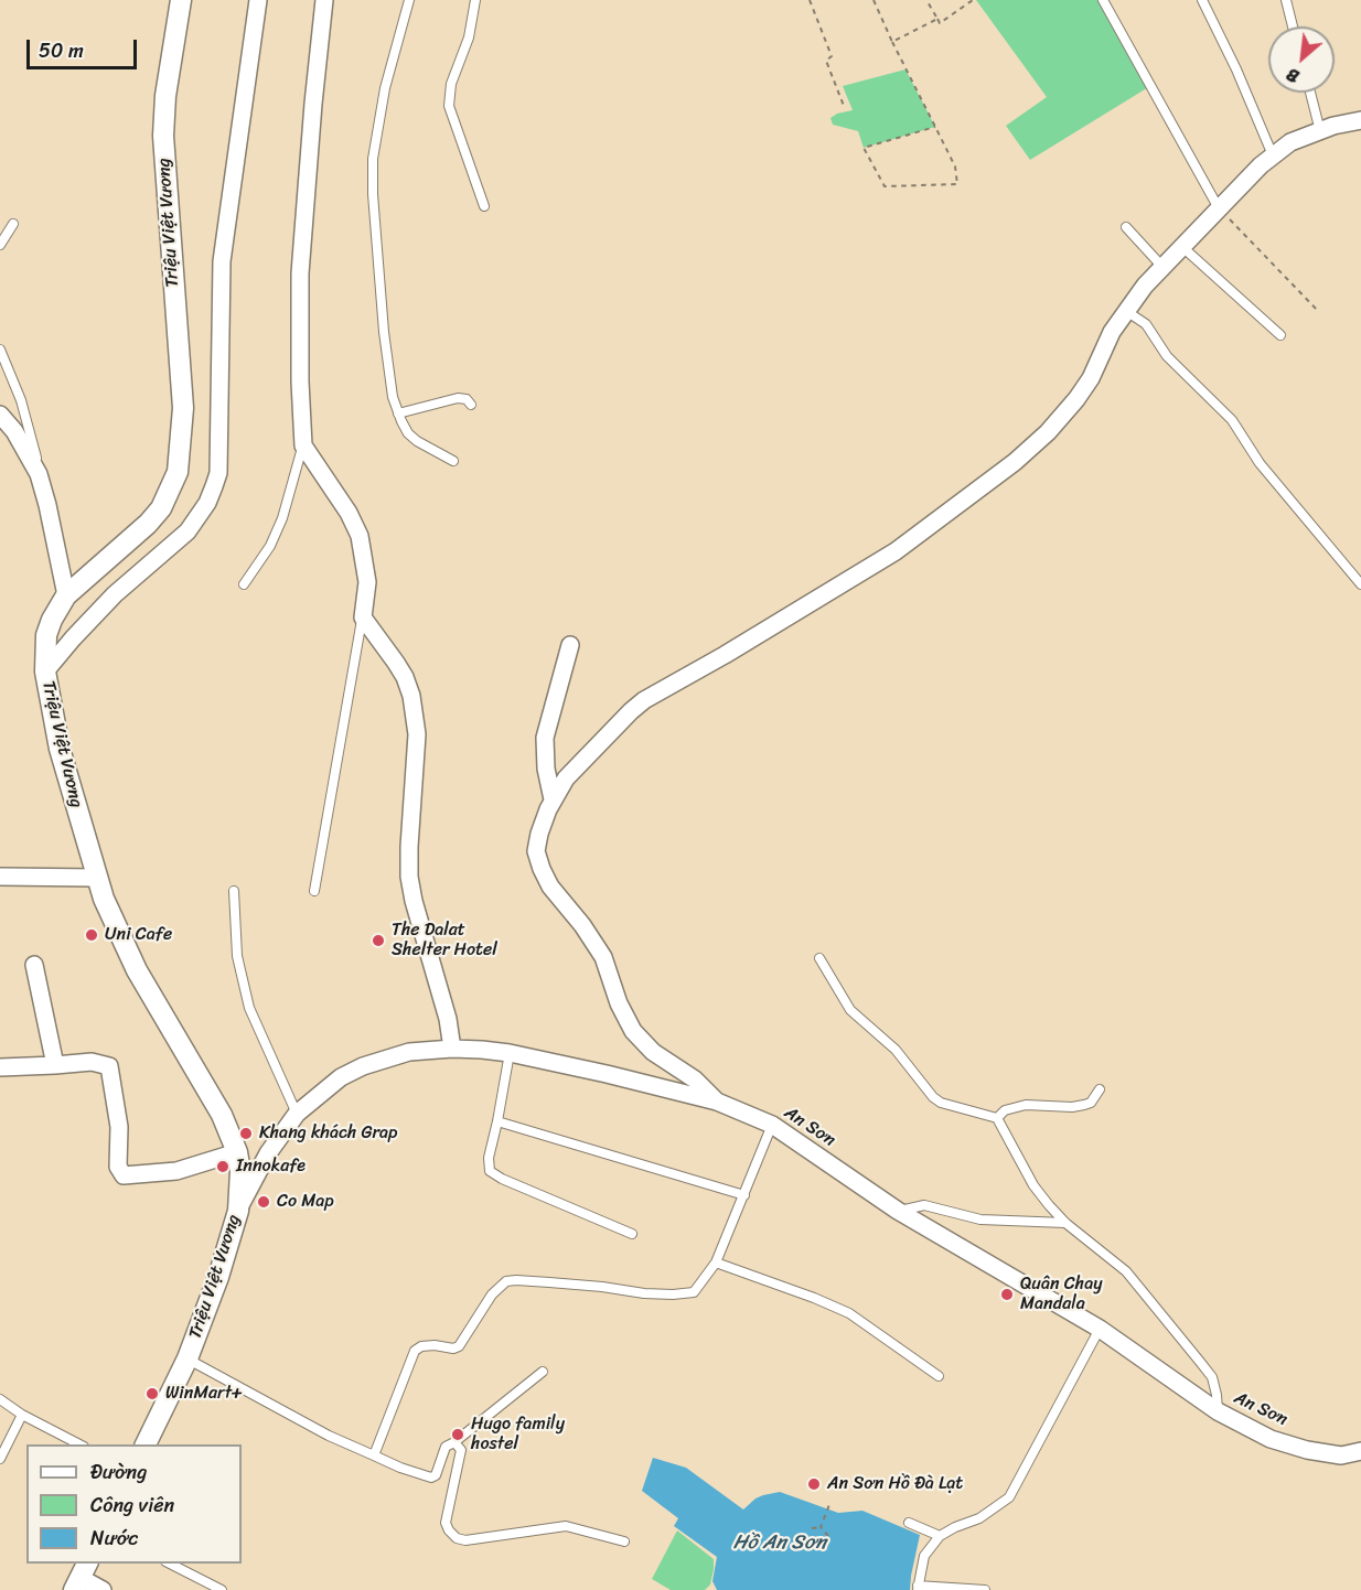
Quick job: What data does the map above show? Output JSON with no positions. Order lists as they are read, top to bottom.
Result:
{
  "streets": {
    "street": ["Triệu Việt Vương", "An Sơn"]
  },
  "crossings": [
    ["Triệu Việt Vương", "An Sơn"]
  ],
  "water": ["Hồ An Sơn"],
  "places": [
    "Uni Cafe",
    "The Dalat Shelter Hotel",
    "Khang khách Grap",
    "Innokafe",
    "Co Map",
    "Quân Chay Mandala",
    "WinMart+",
    "Hugo family hostel",
    "An Sơn Hồ Đà Lạt"
  ],
  "legend": ["Đường", "Công viên", "Nước"],
  "scale_bar": "50 m",
  "north": "bottom left"
}
